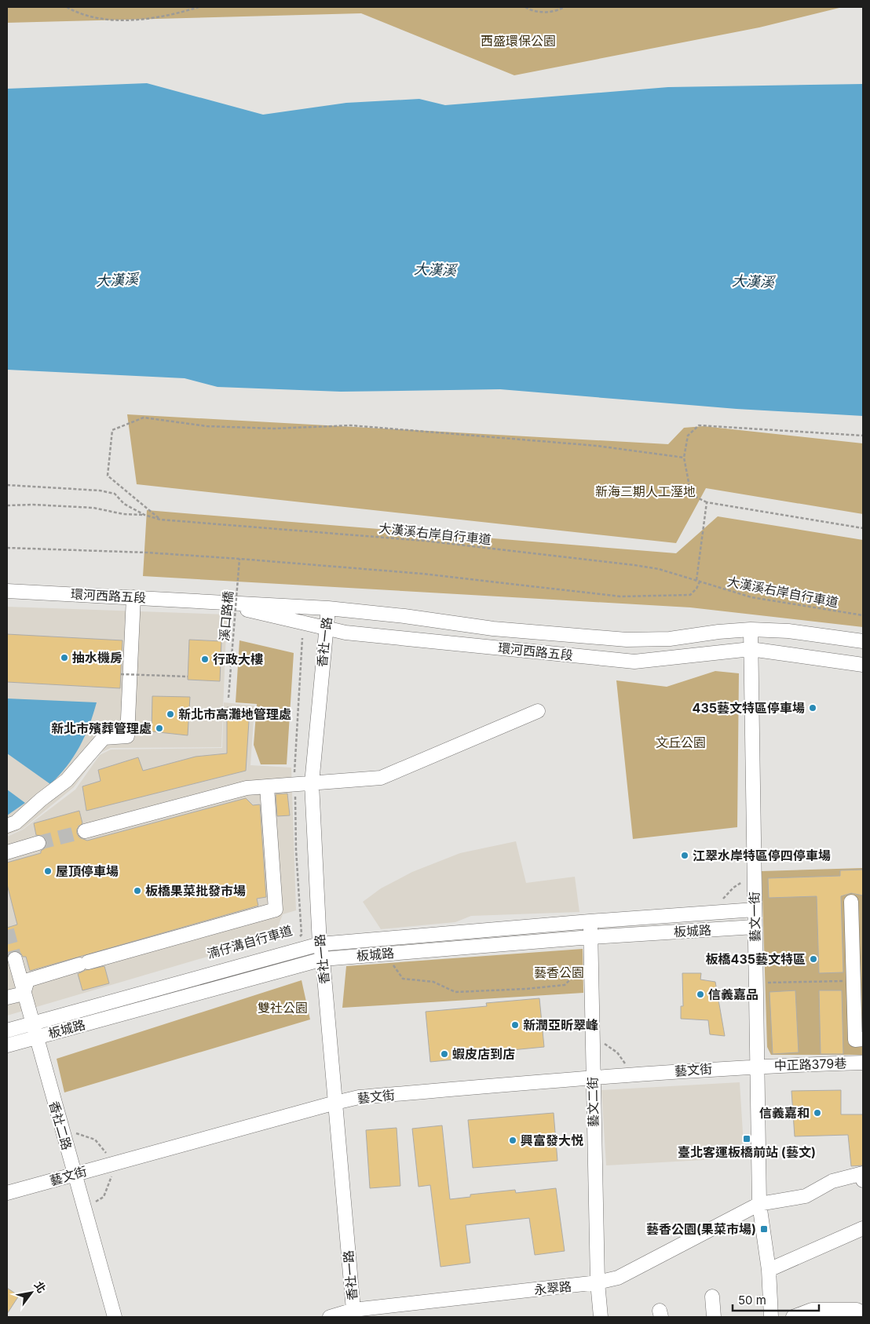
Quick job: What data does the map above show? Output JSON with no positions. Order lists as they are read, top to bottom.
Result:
{
  "streets": {
    "street": [
      "環河西路五段",
      "香社一路",
      "藝文一街",
      "板城路",
      "中正路379巷",
      "藝文街",
      "藝文二街",
      "香社二路",
      "永翠路"
    ],
    "path": ["大漢溪右岸自行車道", "溪口路橋", "湳仔溝自行車道"]
  },
  "crossings": [
    ["環河西路五段", "香社一路"],
    ["環河西路五段", "藝文一街"],
    ["香社一路", "板城路"],
    ["香社一路", "藝文街"],
    ["香社一路", "永翠路"],
    ["藝文一街", "板城路"],
    ["藝文一街", "中正路379巷"],
    ["藝文一街", "藝文街"],
    ["藝文一街", "永翠路"],
    ["板城路", "藝文二街"],
    ["板城路", "香社二路"],
    ["中正路379巷", "藝文街"],
    ["藝文街", "藝文二街"],
    ["藝文街", "香社二路"],
    ["藝文二街", "永翠路"]
  ],
  "water": ["大漢溪"],
  "parks": [
    "西盛環保公園",
    "新海三期人工溼地",
    "文丘公園",
    "藝香公園",
    "雙社公園"
  ],
  "places": {
    "other": [
      "抽水機房",
      "行政大樓",
      "435藝文特區停車場",
      "新北市高灘地管理處",
      "新北市殯葬管理處",
      "江翠水岸特區停四停車場",
      "屋頂停車場",
      "板橋果菜批發市場",
      "板橋435藝文特區",
      "信義嘉品",
      "新潤亞昕翠峰",
      "蝦皮店到店",
      "信義嘉和",
      "興富發大悦"
    ],
    "transit": ["臺北客運板橋前站 (藝文)", "藝香公園(果菜市場)"]
  },
  "scale_bar": "50 m",
  "north": "top right"
}
